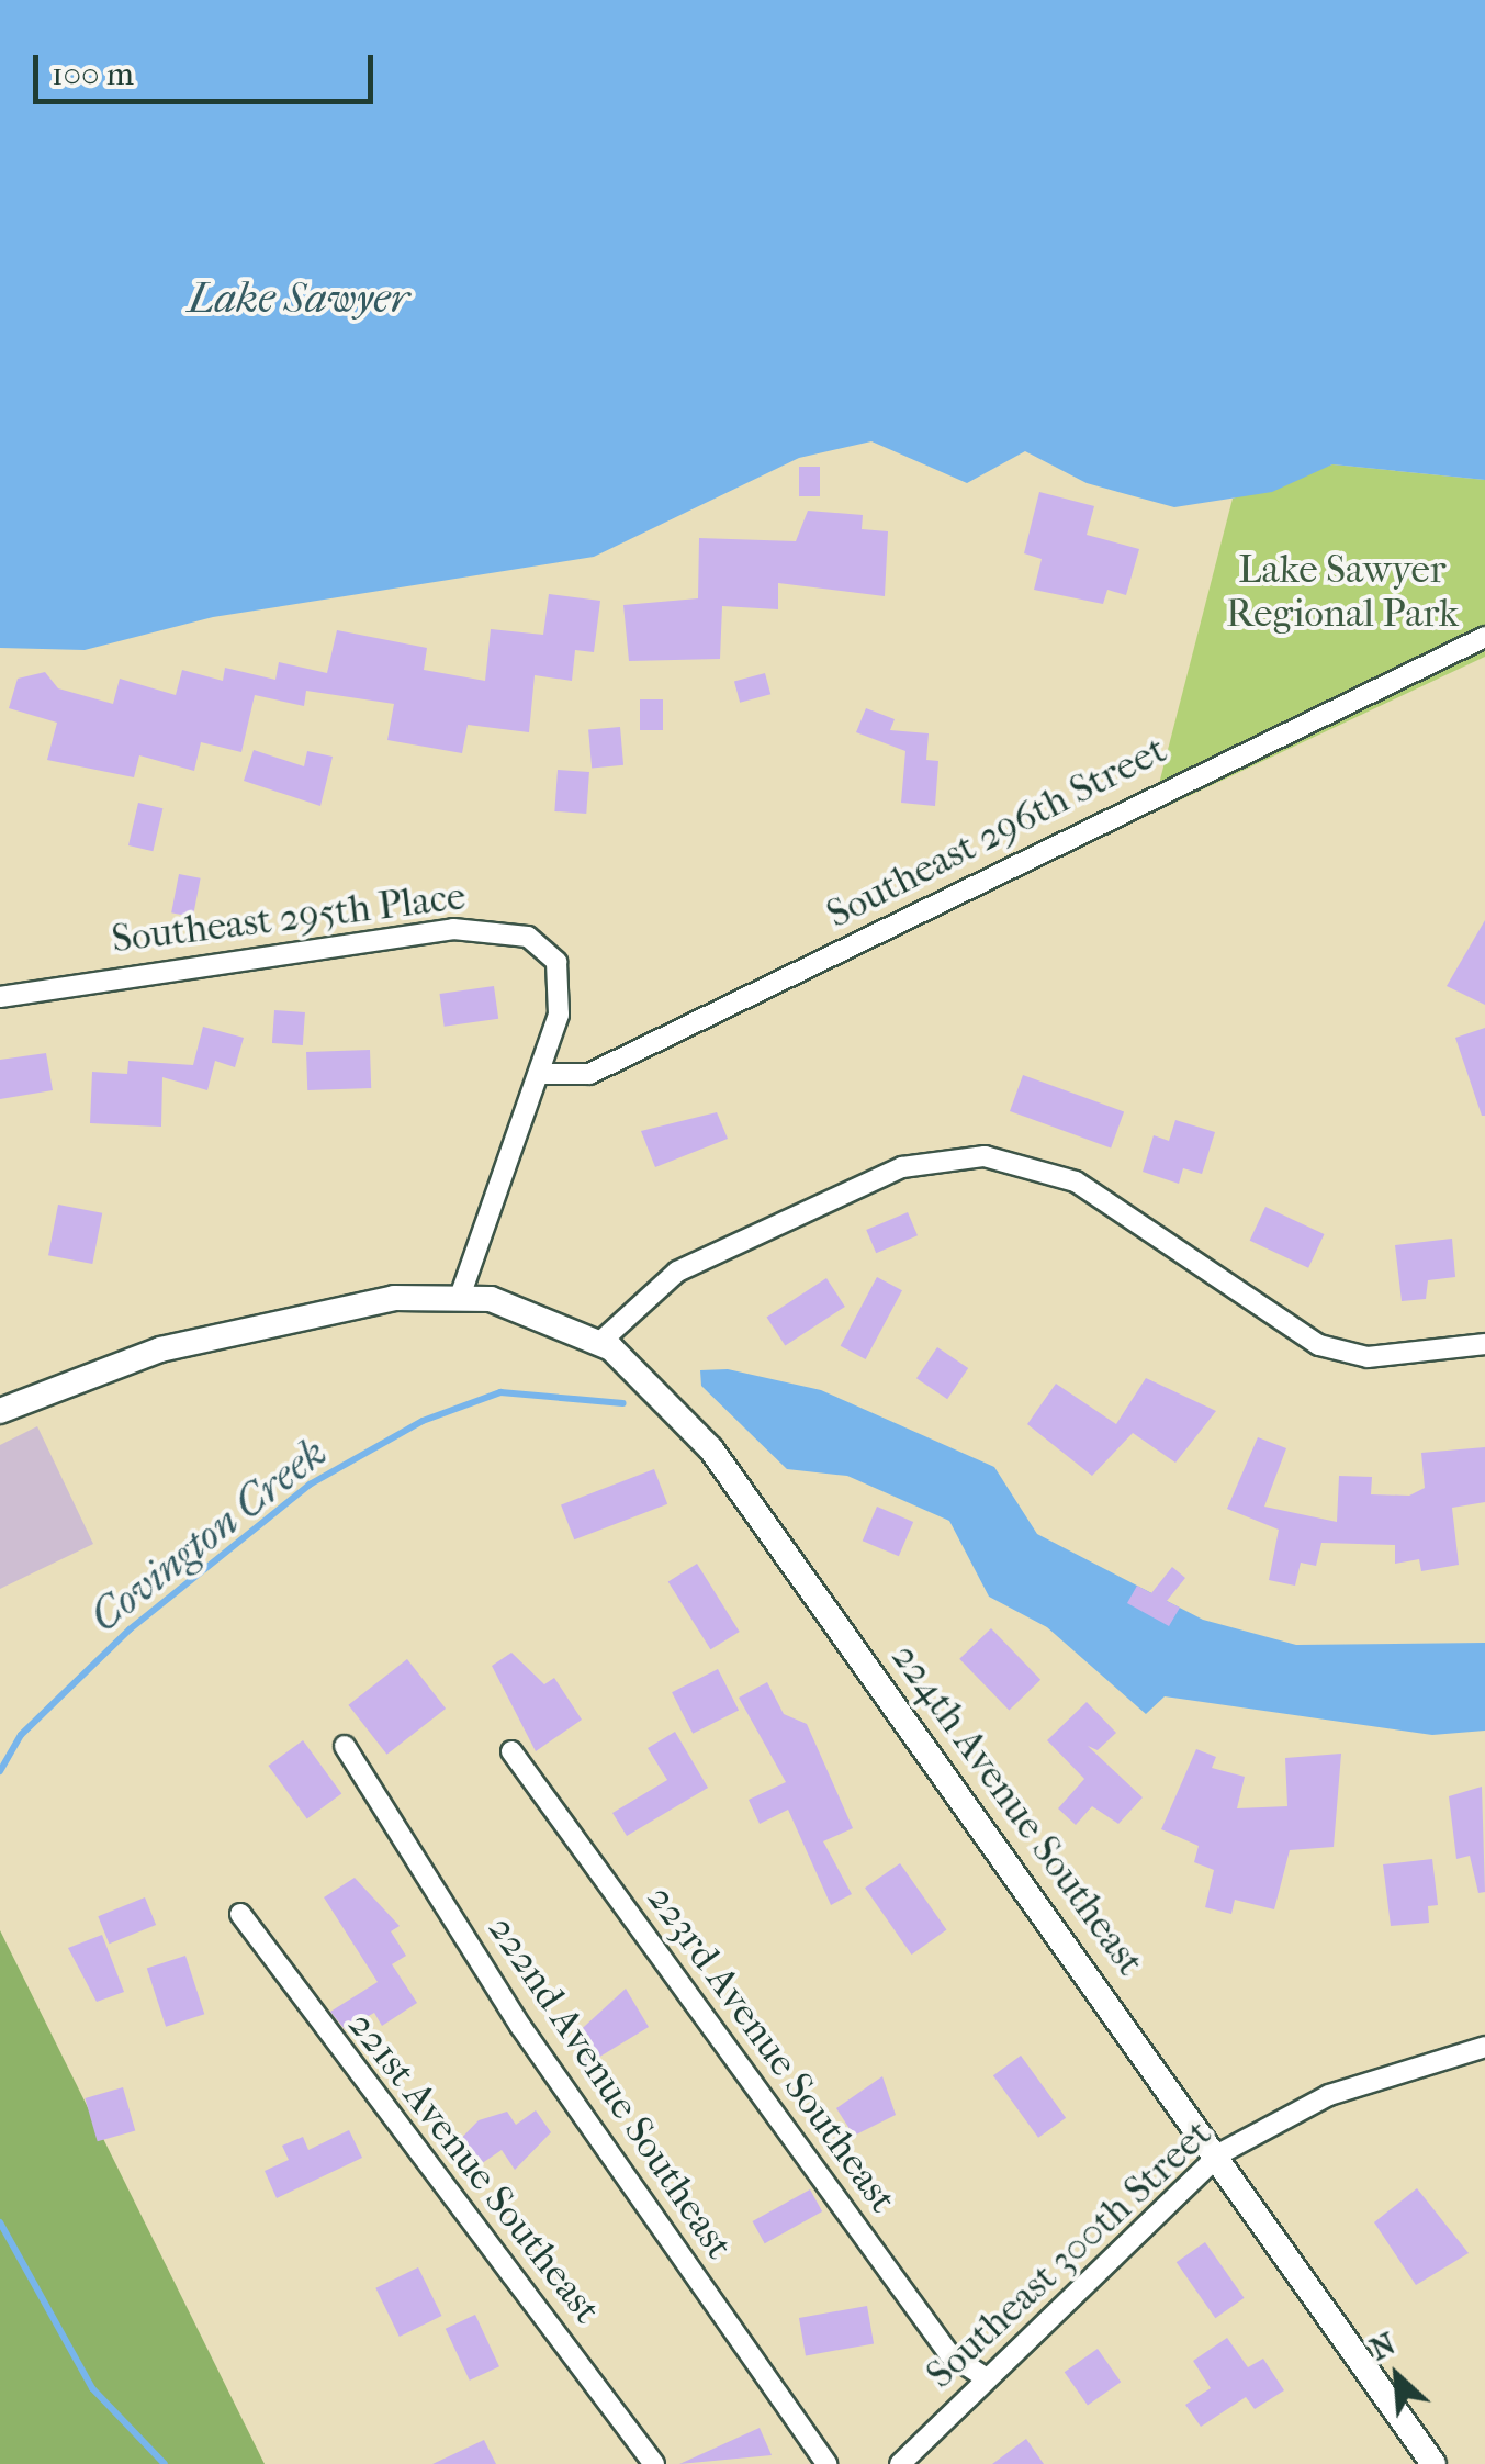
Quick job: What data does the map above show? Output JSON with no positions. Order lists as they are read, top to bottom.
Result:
{
  "streets": {
    "street": [
      "Southeast 296th Street",
      "Southeast 295th Place",
      "224th Avenue Southeast",
      "223rd Avenue Southeast",
      "222nd Avenue Southeast",
      "221st Avenue Southeast",
      "Southeast 300th Street"
    ]
  },
  "crossings": [
    ["Southeast 296th Street", "Southeast 295th Place"],
    ["Southeast 295th Place", "224th Avenue Southeast"],
    ["224th Avenue Southeast", "Southeast 300th Street"],
    ["223rd Avenue Southeast", "Southeast 300th Street"]
  ],
  "water": ["Lake Sawyer", "Covington Creek"],
  "parks": ["Lake Sawyer Regional Park"],
  "scale_bar": "100 m",
  "north": "top left"
}
